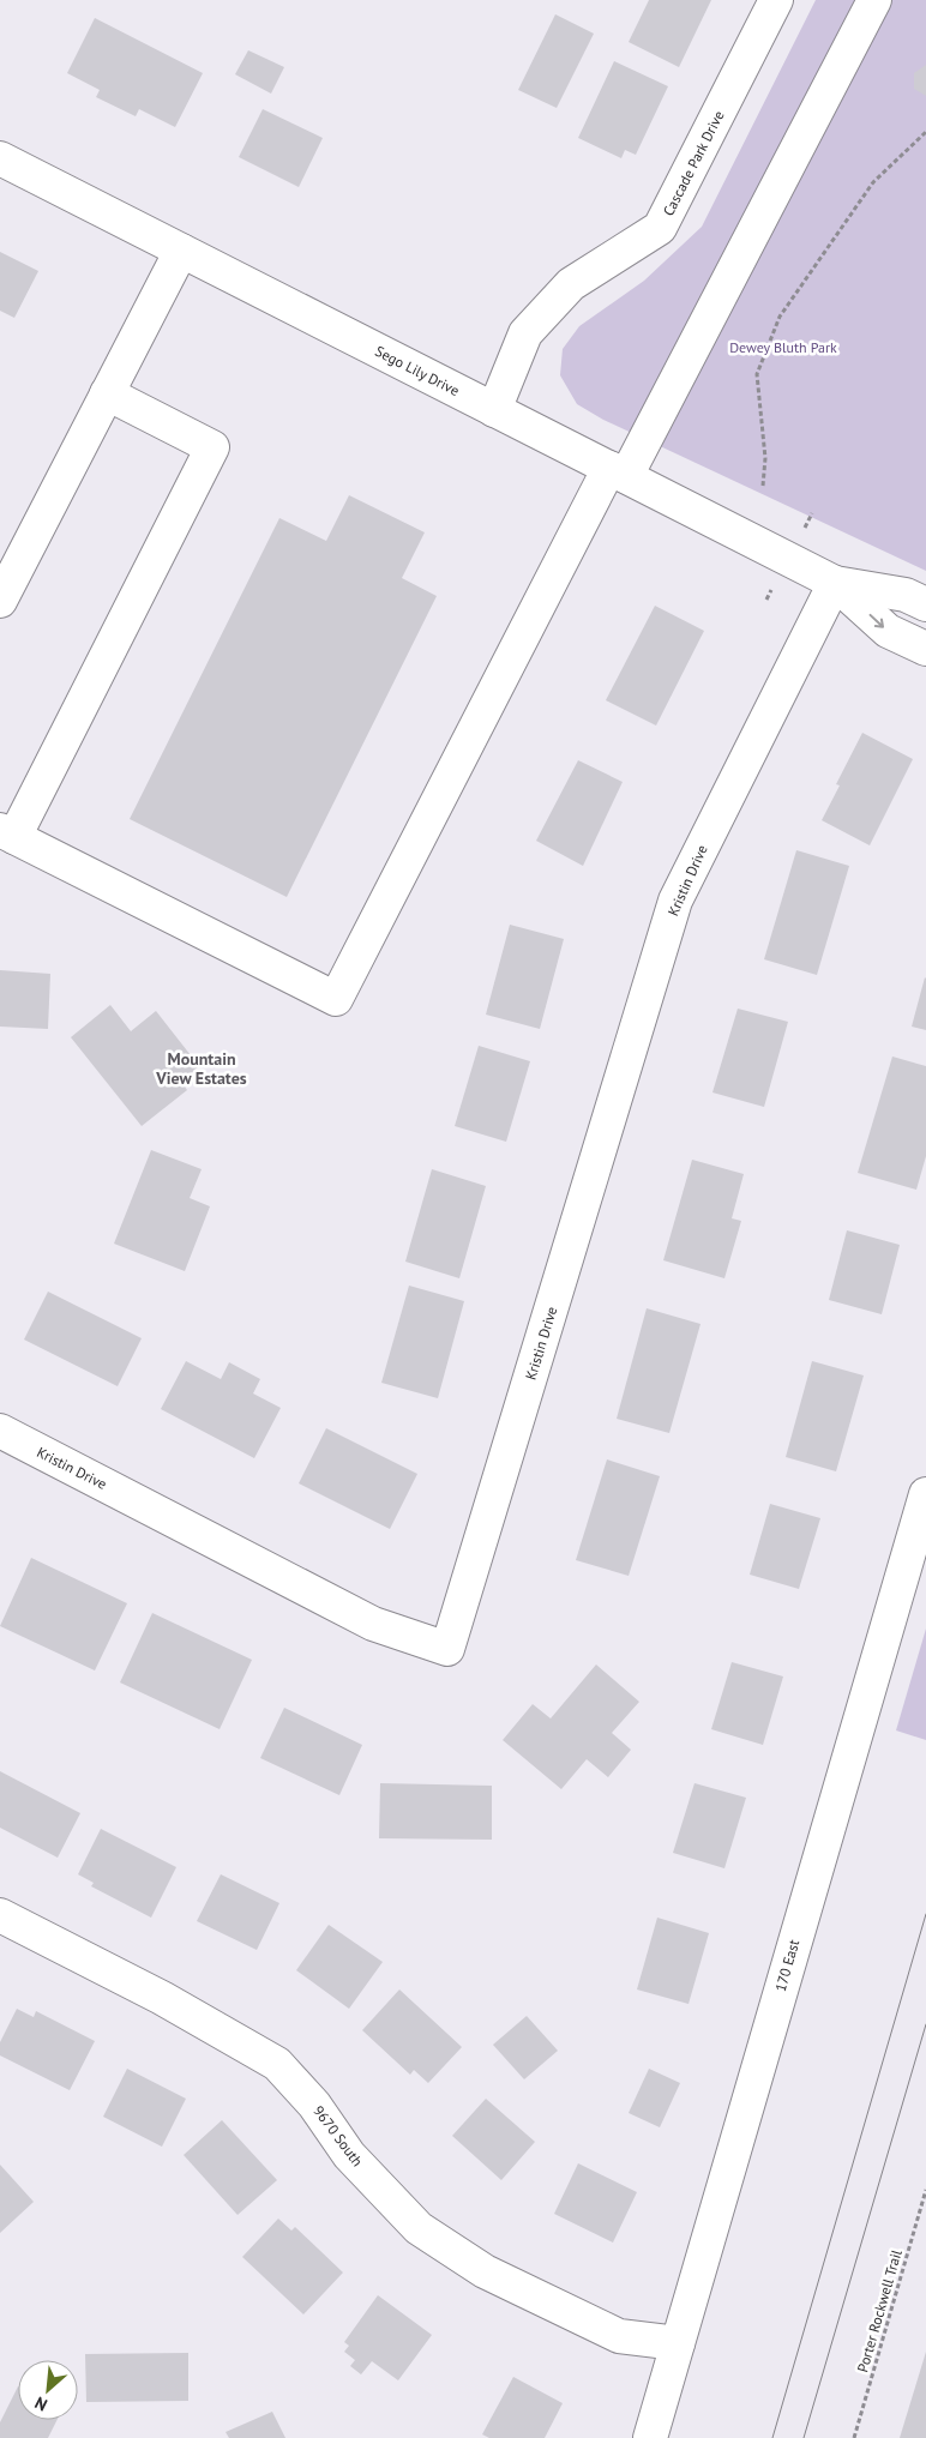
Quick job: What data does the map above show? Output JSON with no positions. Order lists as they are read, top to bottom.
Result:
{
  "streets": {
    "street": [
      "Cascade Park Drive",
      "Sego Lily Drive",
      "Kristin Drive",
      "170 East",
      "9670 South"
    ],
    "path": ["Porter Rockwell Trail"]
  },
  "crossings": [
    ["Cascade Park Drive", "Sego Lily Drive"],
    ["Sego Lily Drive", "Kristin Drive"],
    ["170 East", "9670 South"]
  ],
  "districts": ["Mountain View Estates"],
  "parks": ["Dewey Bluth Park"],
  "north": "bottom left"
}
